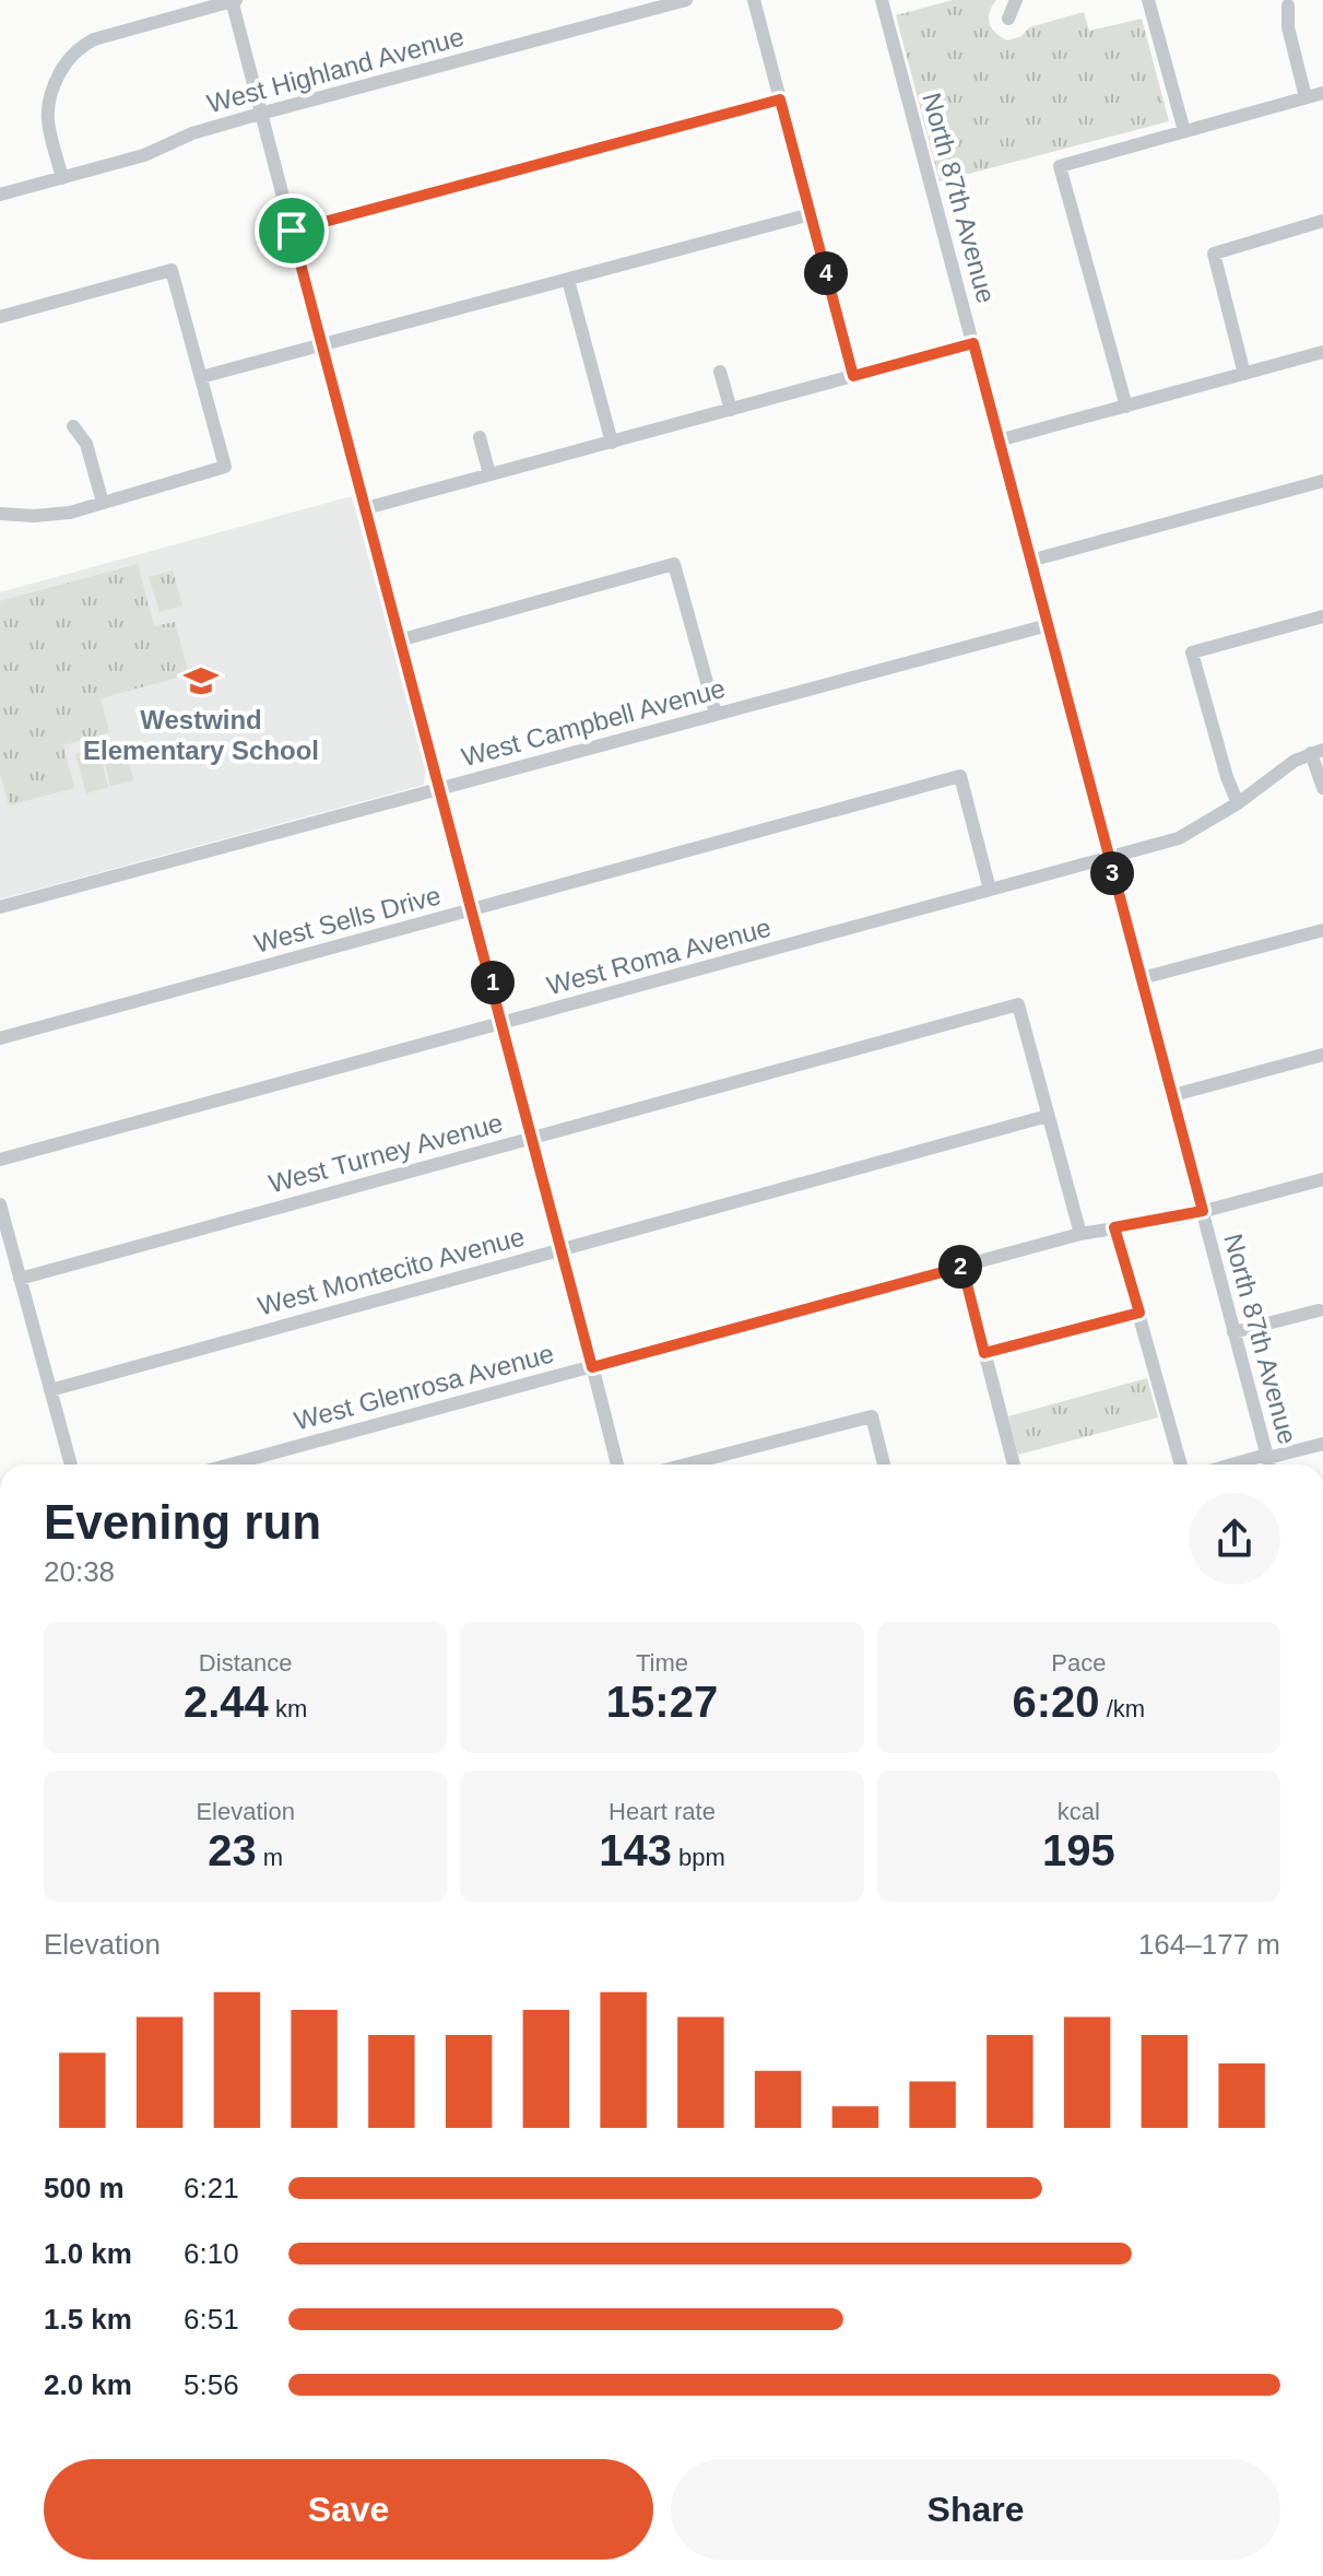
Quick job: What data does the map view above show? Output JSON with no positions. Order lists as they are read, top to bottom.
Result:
{
  "streets": {
    "street": [
      "West Highland Avenue",
      "North 87th Avenue",
      "West Campbell Avenue",
      "West Sells Drive",
      "West Roma Avenue",
      "West Turney Avenue",
      "West Montecito Avenue",
      "West Glenrosa Avenue"
    ]
  },
  "crossings": [
    ["North 87th Avenue", "West Campbell Avenue"],
    ["North 87th Avenue", "West Roma Avenue"],
    ["North 87th Avenue", "West Glenrosa Avenue"],
    ["West Sells Drive", "West Roma Avenue"],
    ["West Turney Avenue", "West Montecito Avenue"]
  ],
  "places": {
    "school or university": ["Westwind Elementary School"]
  },
  "page": {
    "pins": [
      "4",
      "3",
      "1",
      "2"
    ],
    "heading": ["Evening run", "20:38"],
    "stats": [
      ["Distance", "2.44 km"],
      ["Time", "15:27"],
      ["Pace", "6:20 /km"],
      ["Elevation", "23 m"],
      ["Heart rate", "143 bpm"],
      ["kcal", "195"]
    ],
    "chart": ["Elevation", "164–177 m"],
    "list": [
      {
        "name": "500 m",
        "note": "6:21"
      },
      {
        "name": "1.0 km",
        "note": "6:10"
      },
      {
        "name": "1.5 km",
        "note": "6:51"
      },
      {
        "name": "2.0 km",
        "note": "5:56"
      }
    ],
    "buttons": ["Save", "Share"]
  }
}
